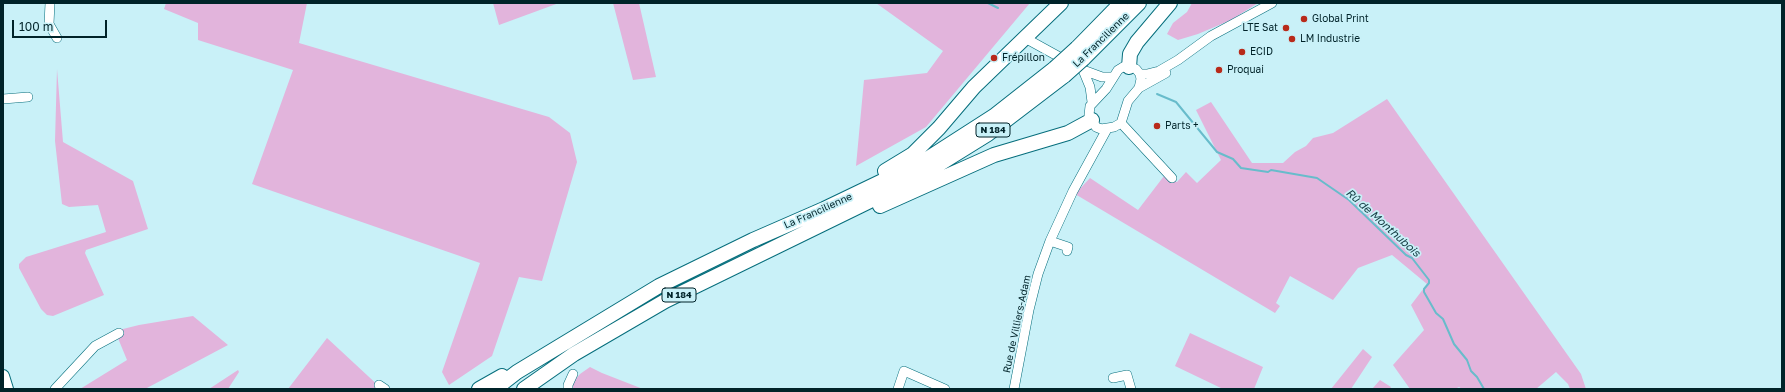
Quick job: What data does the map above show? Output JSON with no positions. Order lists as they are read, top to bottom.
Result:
{
  "streets": {
    "highway": ["La Francilienne", "N 184"],
    "street": ["Rue de Villiers-Adam"]
  },
  "water": ["Rû de Monthubois"],
  "places": [
    "Global Print",
    "LTE Sat",
    "LM Industrie",
    "ECID",
    "Frépillon",
    "Proquai",
    "Parts +"
  ],
  "scale_bar": "100 m"
}
